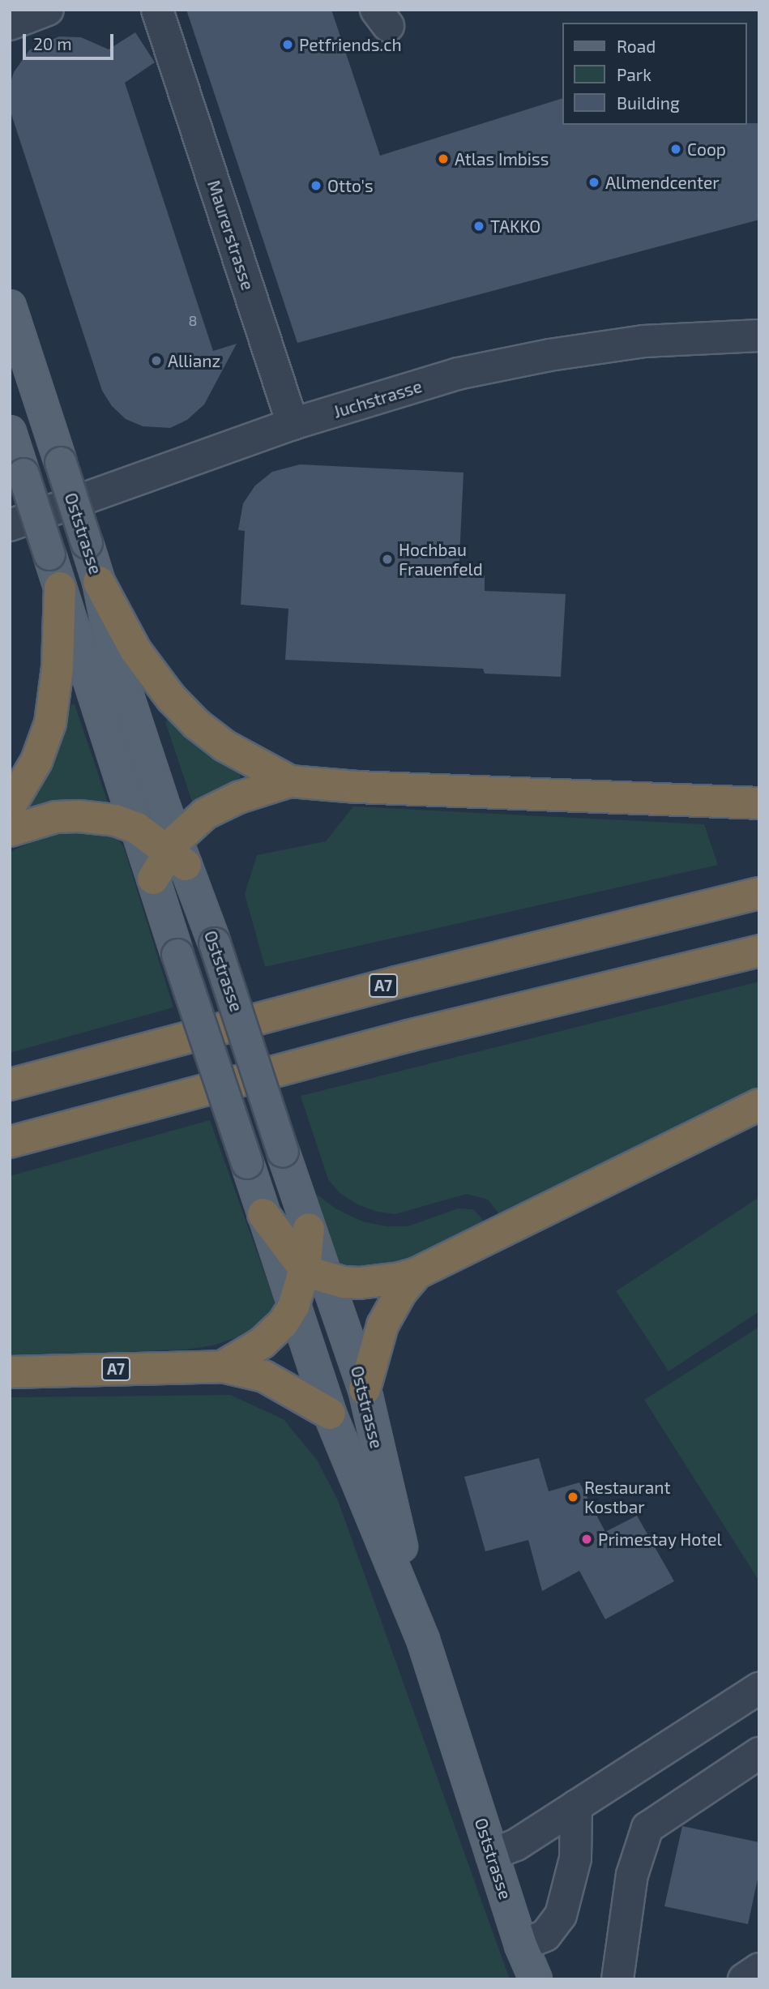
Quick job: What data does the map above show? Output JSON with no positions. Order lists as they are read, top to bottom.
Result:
{
  "streets": {
    "highway": ["A7"],
    "main road": ["Oststrasse"],
    "street": ["Maurerstrasse", "Juchstrasse"]
  },
  "crossings": [
    ["Maurerstrasse", "Juchstrasse"],
    ["Oststrasse", "A7"]
  ],
  "places": [
    "Petfriends.ch",
    "Coop",
    "Atlas Imbiss",
    "Allmendcenter",
    "Otto's",
    "TAKKO",
    "Allianz",
    "Hochbau Frauenfeld",
    "Restaurant Kostbar",
    "Primestay Hotel"
  ],
  "house_numbers": ["8"],
  "legend": ["Road", "Park", "Building"],
  "scale_bar": "20 m"
}
